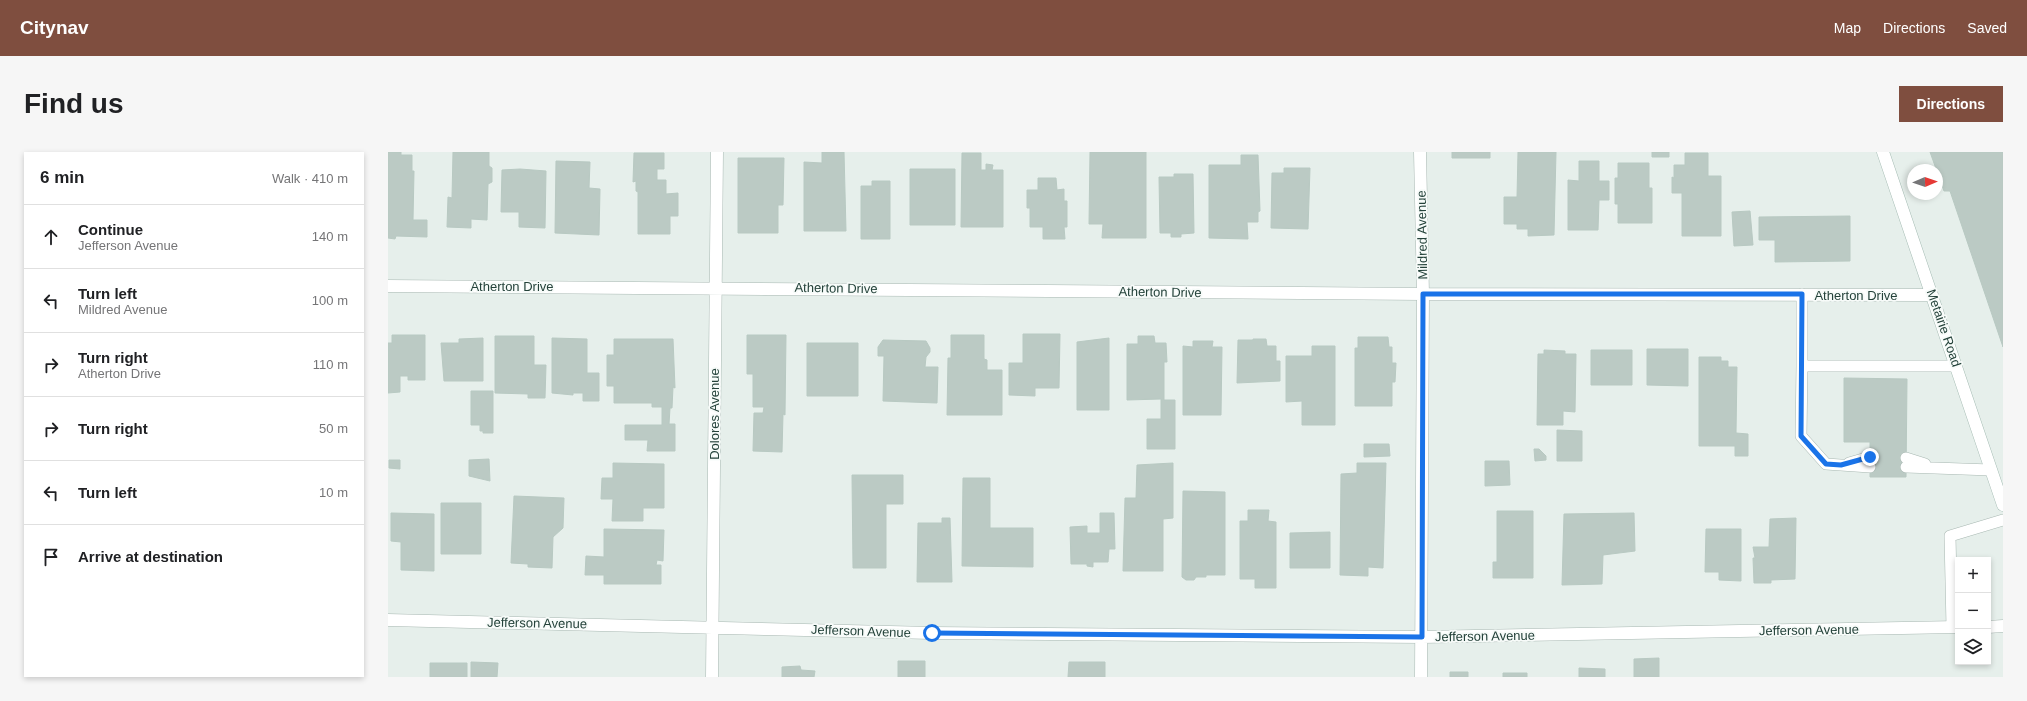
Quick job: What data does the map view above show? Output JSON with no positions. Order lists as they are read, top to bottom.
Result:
{
  "streets": {
    "street": [
      "Mildred Avenue",
      "Atherton Drive",
      "Metairie Road",
      "Dolores Avenue",
      "Jefferson Avenue"
    ]
  },
  "crossings": [
    ["Mildred Avenue", "Atherton Drive"],
    ["Mildred Avenue", "Jefferson Avenue"],
    ["Atherton Drive", "Metairie Road"],
    ["Atherton Drive", "Dolores Avenue"],
    ["Dolores Avenue", "Jefferson Avenue"]
  ],
  "north": "right",
  "page": {
    "header": "Citynav",
    "nav": ["Map", "Directions", "Saved"],
    "buttons": "Directions",
    "title": "Find us",
    "heading": ["6 min", "Walk · 410 m"],
    "list": [
      ["Continue", "Jefferson Avenue", "140 m"],
      ["Turn left", "Mildred Avenue", "100 m"],
      ["Turn right", "Atherton Drive", "110 m"],
      ["Turn right", "50 m"],
      ["Turn left", "10 m"],
      "Arrive at destination"
    ],
    "map_buttons": ["+", "−"]
  }
}
